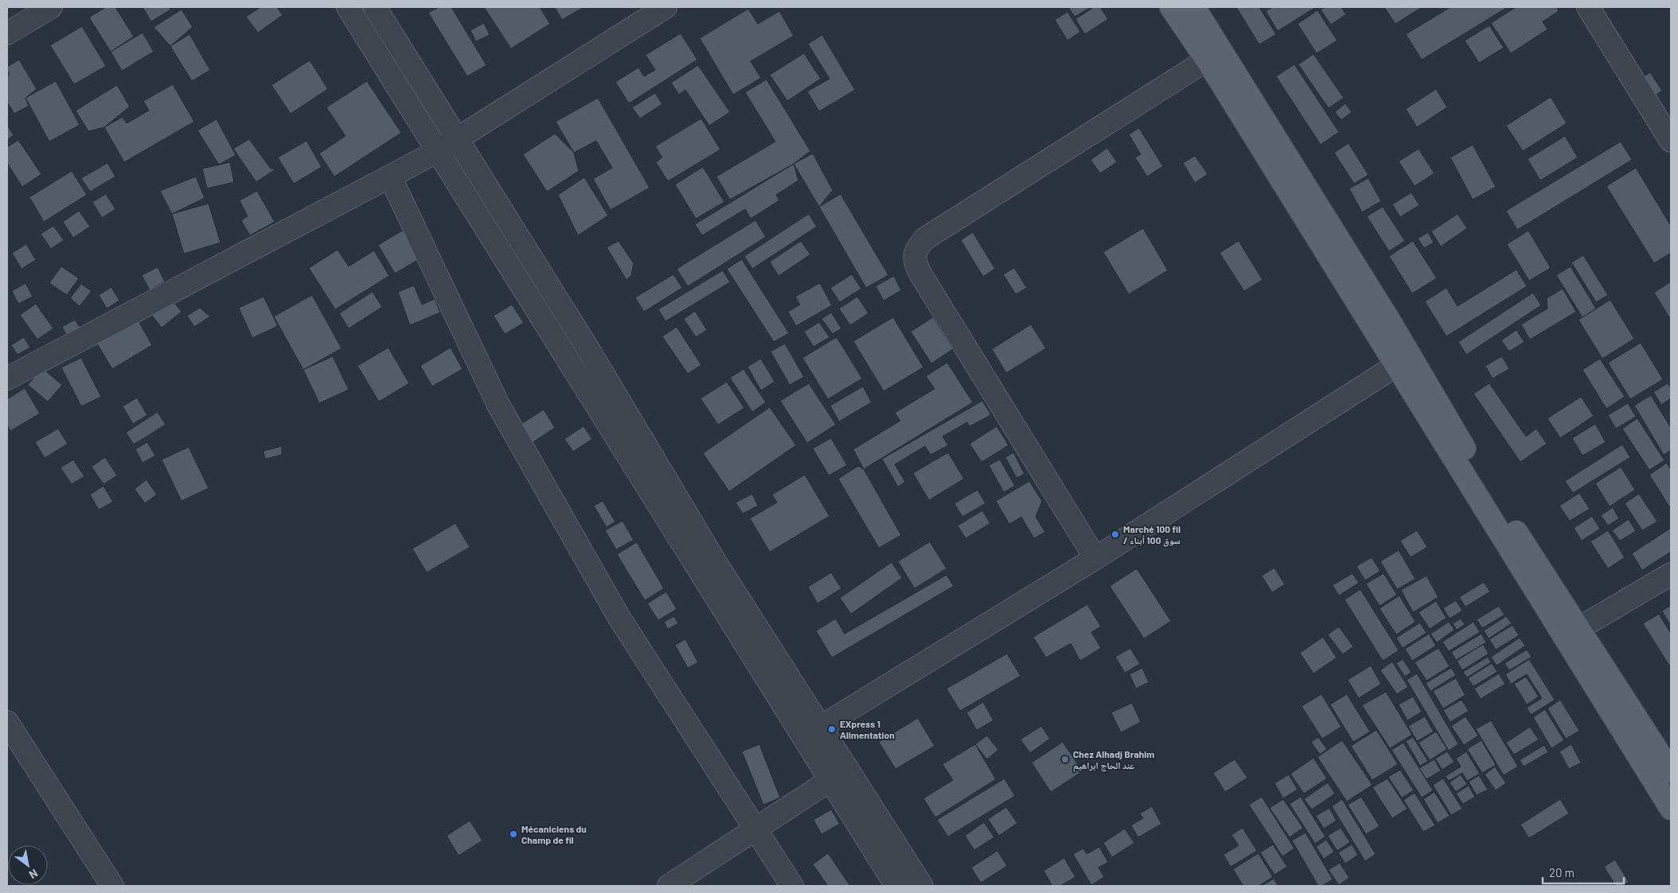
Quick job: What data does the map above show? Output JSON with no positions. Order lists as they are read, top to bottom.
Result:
{
  "places": [
    "Marché 100 fil / سوق 100 أبناء",
    "EXpress 1 Alimentation",
    "Chez Alhadj Brahim عند الحاج ابراهيم",
    "Mécaniciens du Champ de fil"
  ],
  "scale_bar": "20 m",
  "north": "bottom right"
}
